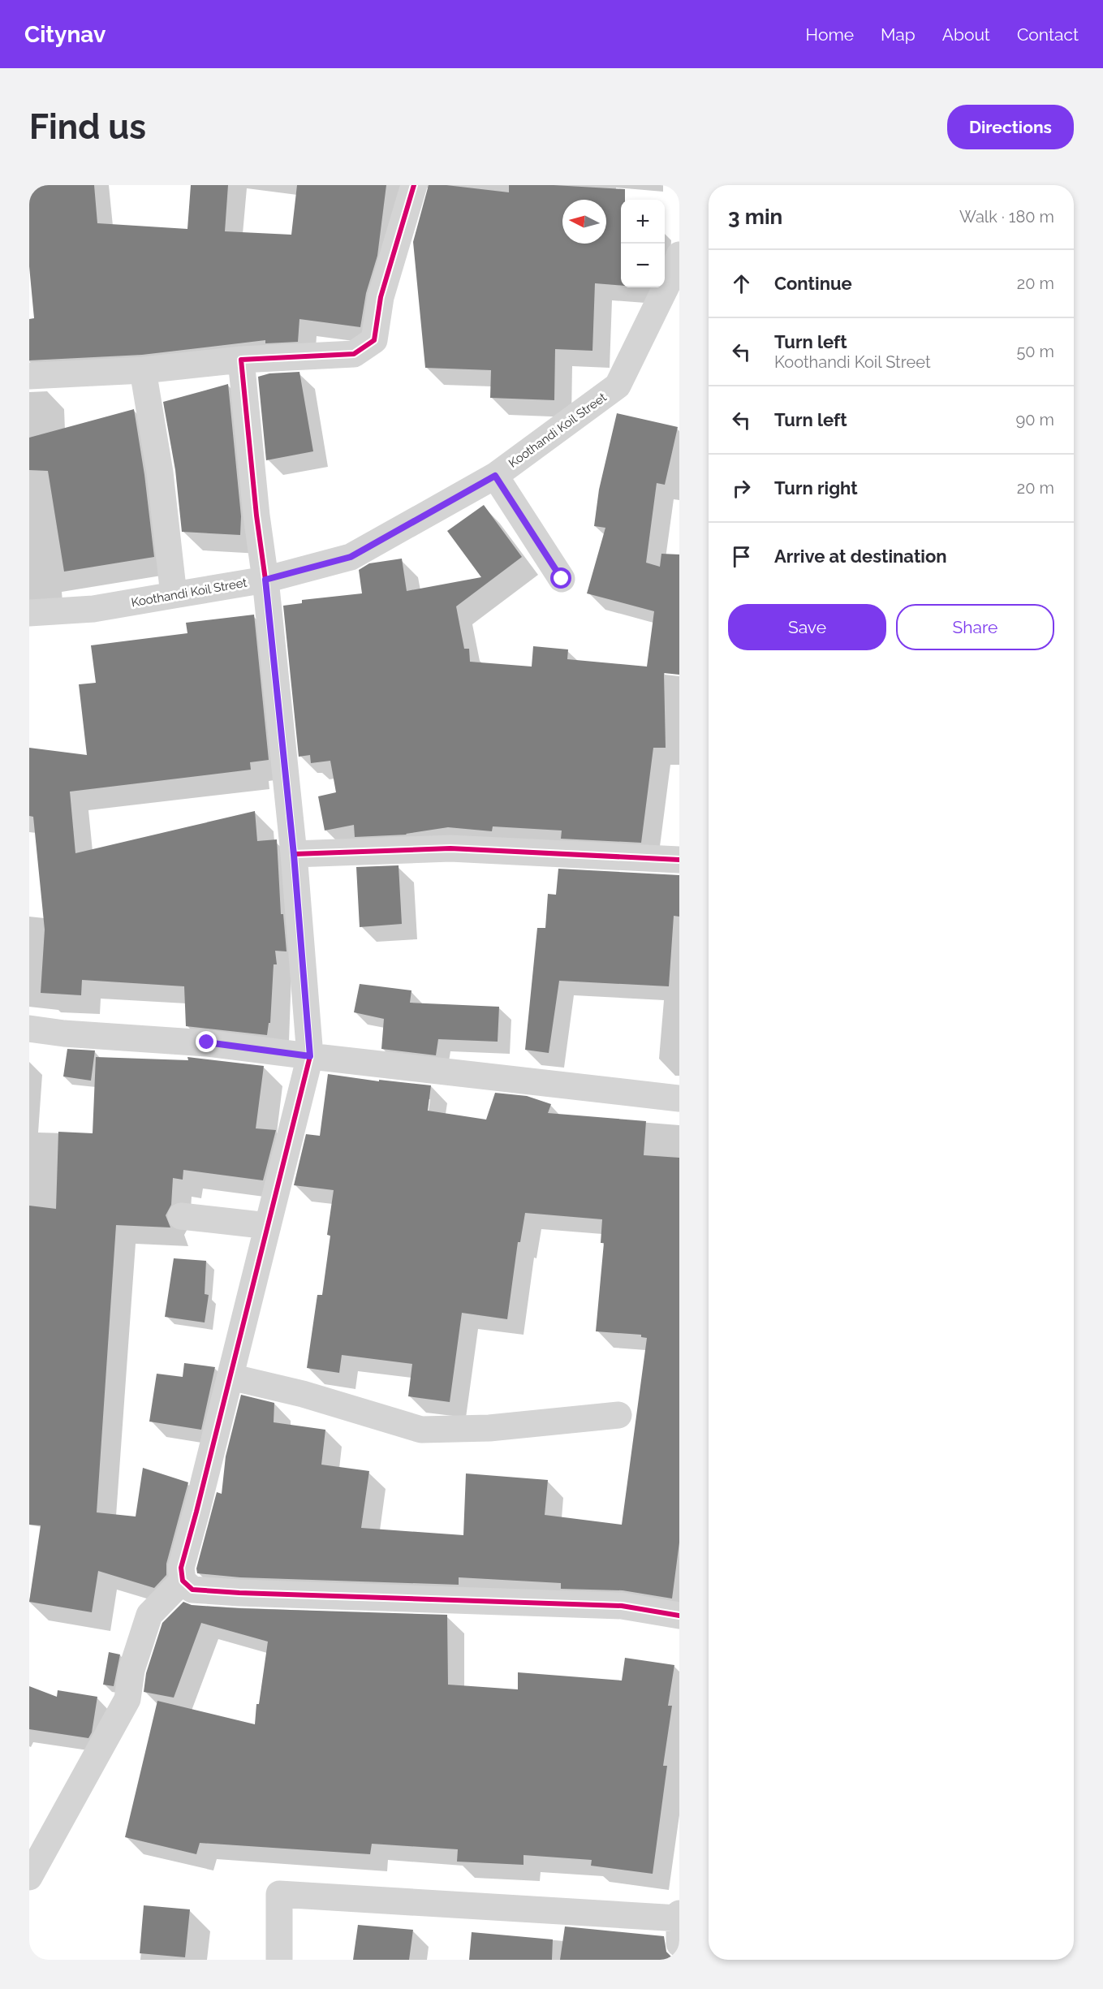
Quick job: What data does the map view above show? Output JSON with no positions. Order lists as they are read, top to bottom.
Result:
{
  "streets": {
    "street": ["Koothandi Koil Street"]
  },
  "north": "left",
  "page": {
    "header": "Citynav",
    "nav": [
      "Home",
      "Map",
      "About",
      "Contact"
    ],
    "buttons": [
      "Directions",
      ["Save", "Share"]
    ],
    "title": "Find us",
    "heading": ["3 min", "Walk · 180 m"],
    "map_buttons": ["+", "−"],
    "list": [
      ["Continue", "20 m"],
      ["Turn left", "Koothandi Koil Street", "50 m"],
      ["Turn left", "90 m"],
      ["Turn right", "20 m"],
      "Arrive at destination"
    ]
  }
}
